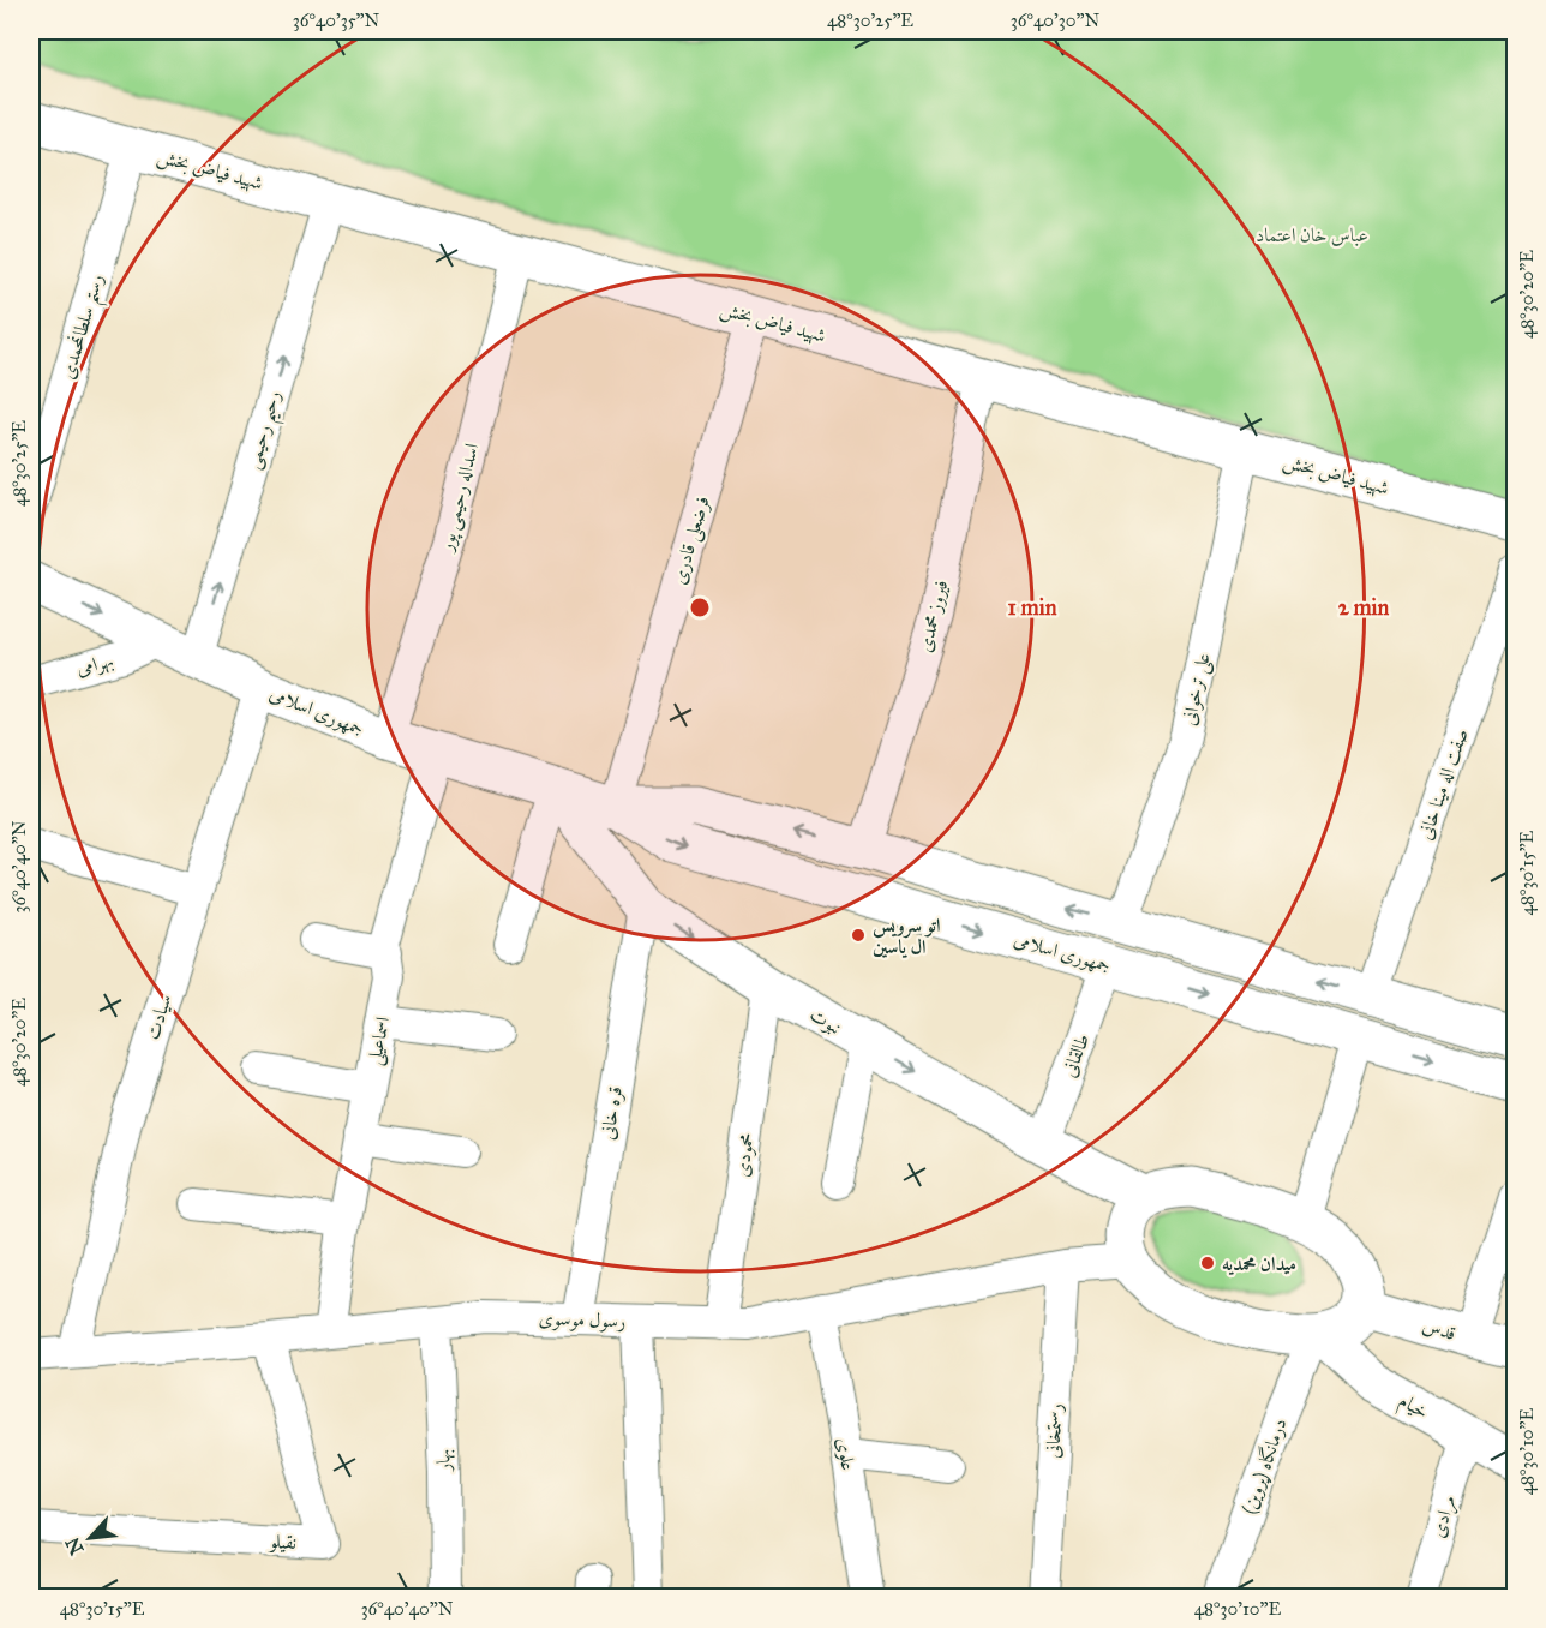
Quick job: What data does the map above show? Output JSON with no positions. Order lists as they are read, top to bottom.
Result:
{
  "streets": {
    "main road": [
      "شهید فیاض بخش",
      "جمهوری اسلامی",
      "نبوت",
      "قدس",
      "خیام"
    ],
    "street": [
      "رستم سلطانمحمدی",
      "رحیم رحیمی",
      "اسداله رحیمی پور",
      "فرضعلی قادری",
      "فیروز محمدی",
      "بهرامی",
      "علی ترخوانی",
      "صفت اله مینا خانی",
      "سیادت",
      "اسماعیلی",
      "طالقانی",
      "قره خانی",
      "محمودی",
      "رسول موسوی",
      "رستمخانی",
      "علوی",
      "بهار",
      "درمانگاه (پروین)",
      "مرادی",
      "نقیلو"
    ]
  },
  "crossings": [
    ["شهید فیاض بخش", "رستم سلطانمحمدی"],
    ["شهید فیاض بخش", "رحیم رحیمی"],
    ["شهید فیاض بخش", "اسداله رحیمی پور"],
    ["شهید فیاض بخش", "فرضعلی قادری"],
    ["شهید فیاض بخش", "فیروز محمدی"],
    ["شهید فیاض بخش", "علی ترخوانی"],
    ["رحیم رحیمی", "جمهوری اسلامی"],
    ["اسداله رحیمی پور", "جمهوری اسلامی"],
    ["فرضعلی قادری", "جمهوری اسلامی"],
    ["فیروز محمدی", "جمهوری اسلامی"],
    ["بهرامی", "جمهوری اسلامی"],
    ["علی ترخوانی", "جمهوری اسلامی"],
    ["جمهوری اسلامی", "صفت اله مینا خانی"],
    ["جمهوری اسلامی", "سیادت"],
    ["جمهوری اسلامی", "نبوت"],
    ["جمهوری اسلامی", "اسماعیلی"],
    ["جمهوری اسلامی", "طالقانی"],
    ["سیادت", "رسول موسوی"],
    ["نبوت", "طالقانی"],
    ["نبوت", "قره خانی"],
    ["نبوت", "محمودی"],
    ["اسماعیلی", "رسول موسوی"],
    ["قره خانی", "رسول موسوی"],
    ["محمودی", "رسول موسوی"],
    ["رسول موسوی", "رستمخانی"],
    ["رسول موسوی", "علوی"],
    ["رسول موسوی", "بهار"],
    ["رسول موسوی", "نقیلو"],
    ["خیام", "درمانگاه (پروین)"],
    ["خیام", "مرادی"]
  ],
  "one_way": ["رحیم رحیمی", "نبوت"],
  "parks": ["عباس خان اعتماد"],
  "places": ["اتو سرویس ال یاسین", "میدان محمدیه"],
  "north": "bottom left",
  "coordinates": [
    "36°40'35\"N",
    "48°30'25\"E",
    "36°40'30\"N",
    "48°30'20\"E",
    "36°40'40\"N",
    "48°30'15\"E",
    "48°30'10\"E"
  ],
  "rings": ["1 min", "2 min"]
}
